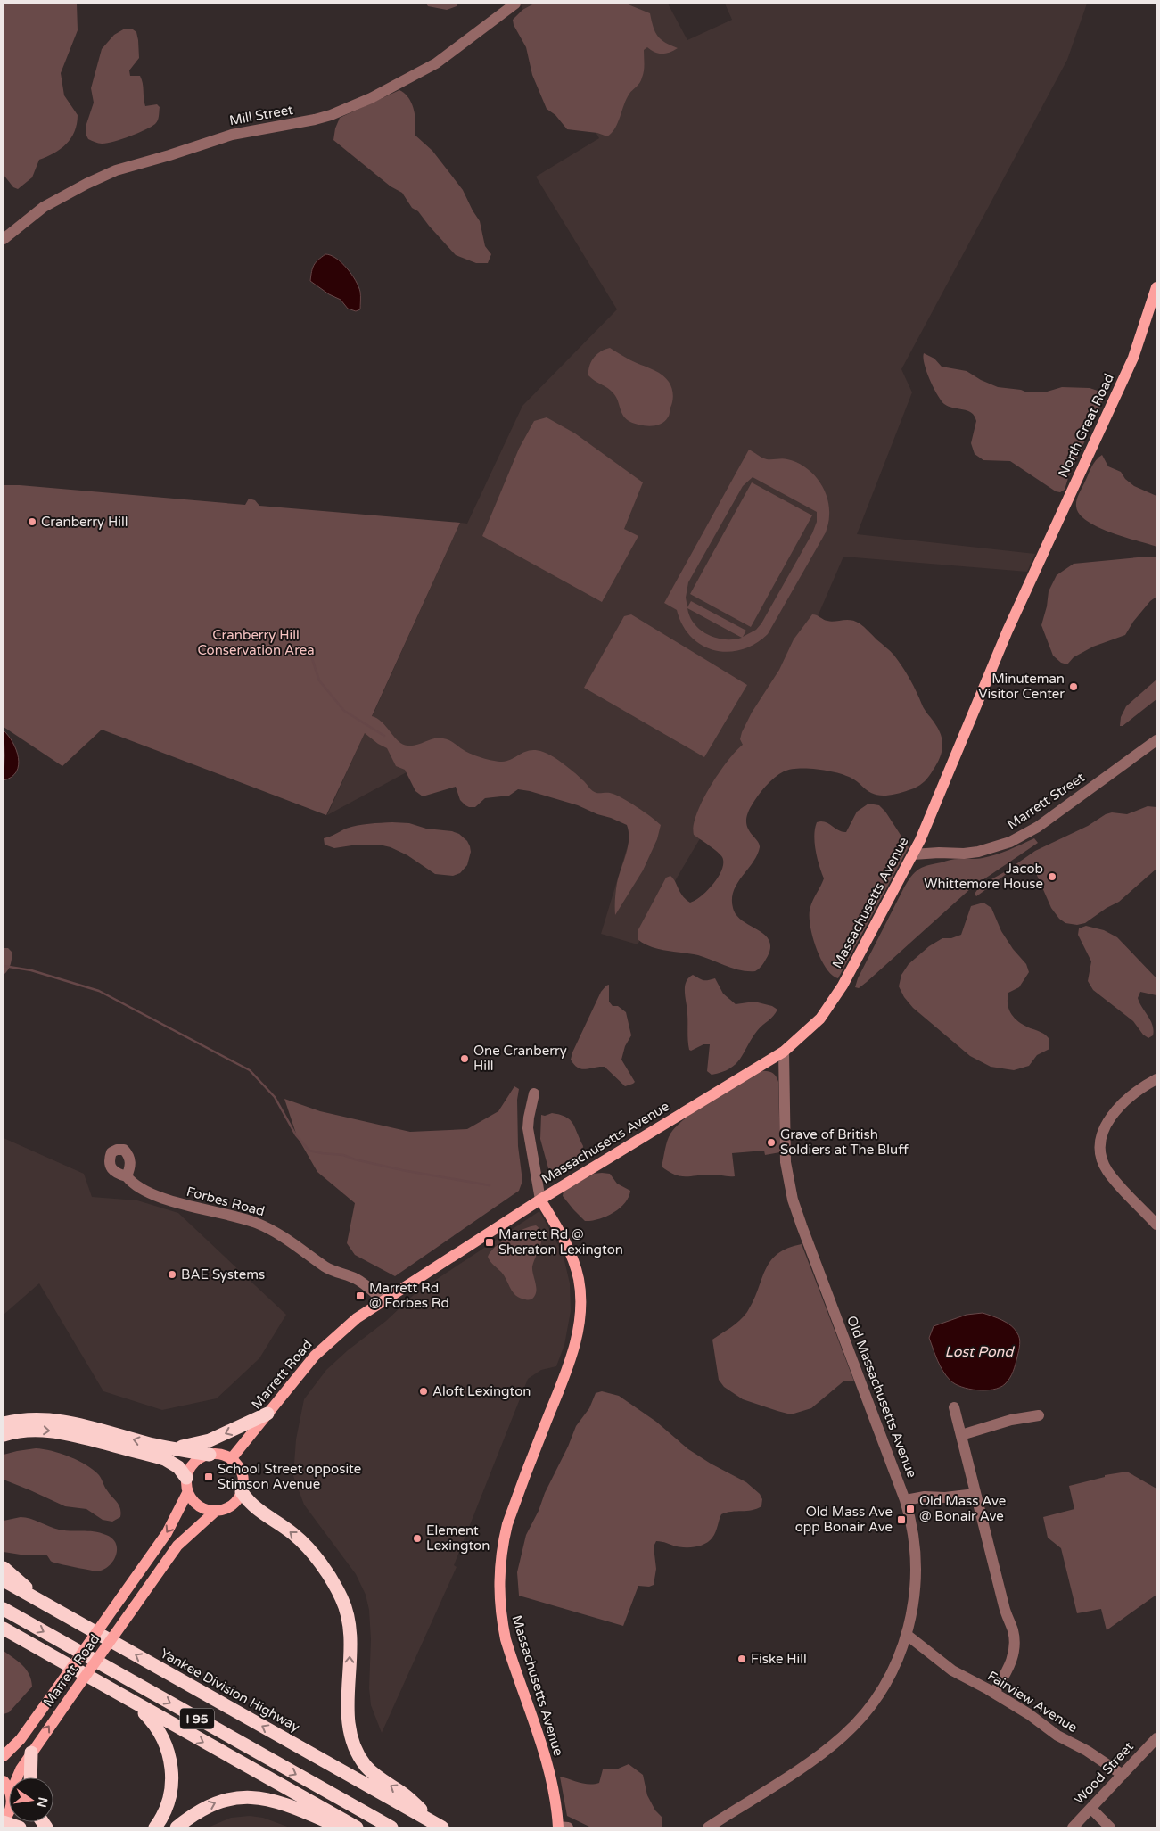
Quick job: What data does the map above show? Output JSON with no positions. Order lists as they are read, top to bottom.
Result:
{
  "streets": {
    "highway": ["Yankee Division Highway", "I 95"],
    "main road": ["North Great Road", "Massachusetts Avenue", "Marrett Road"],
    "street": [
      "Mill Street",
      "Marrett Street",
      "Forbes Road",
      "Old Massachusetts Avenue",
      "Fairview Avenue",
      "Wood Street"
    ]
  },
  "crossings": [
    ["North Great Road", "Massachusetts Avenue"],
    ["Marrett Street", "Massachusetts Avenue"],
    ["Massachusetts Avenue", "Marrett Road"],
    ["Massachusetts Avenue", "Old Massachusetts Avenue"],
    ["Forbes Road", "Marrett Road"],
    ["Old Massachusetts Avenue", "Fairview Avenue"],
    ["Fairview Avenue", "Wood Street"]
  ],
  "water": ["Lost Pond"],
  "parks": ["Cranberry Hill Conservation Area"],
  "places": {
    "other": [
      "Cranberry Hill",
      "Minuteman Visitor Center",
      "Jacob Whittemore House",
      "One Cranberry Hill",
      "Grave of British Soldiers at The Bluff",
      "BAE Systems",
      "Aloft Lexington",
      "Element Lexington",
      "Fiske Hill"
    ],
    "transit": [
      "Marrett Rd @ Sheraton Lexington",
      "Marrett Rd @ Forbes Rd",
      "School Street opposite Stimson Avenue",
      "Old Mass Ave @ Bonair Ave",
      "Old Mass Ave opp Bonair Ave"
    ]
  },
  "north": "right"
}
